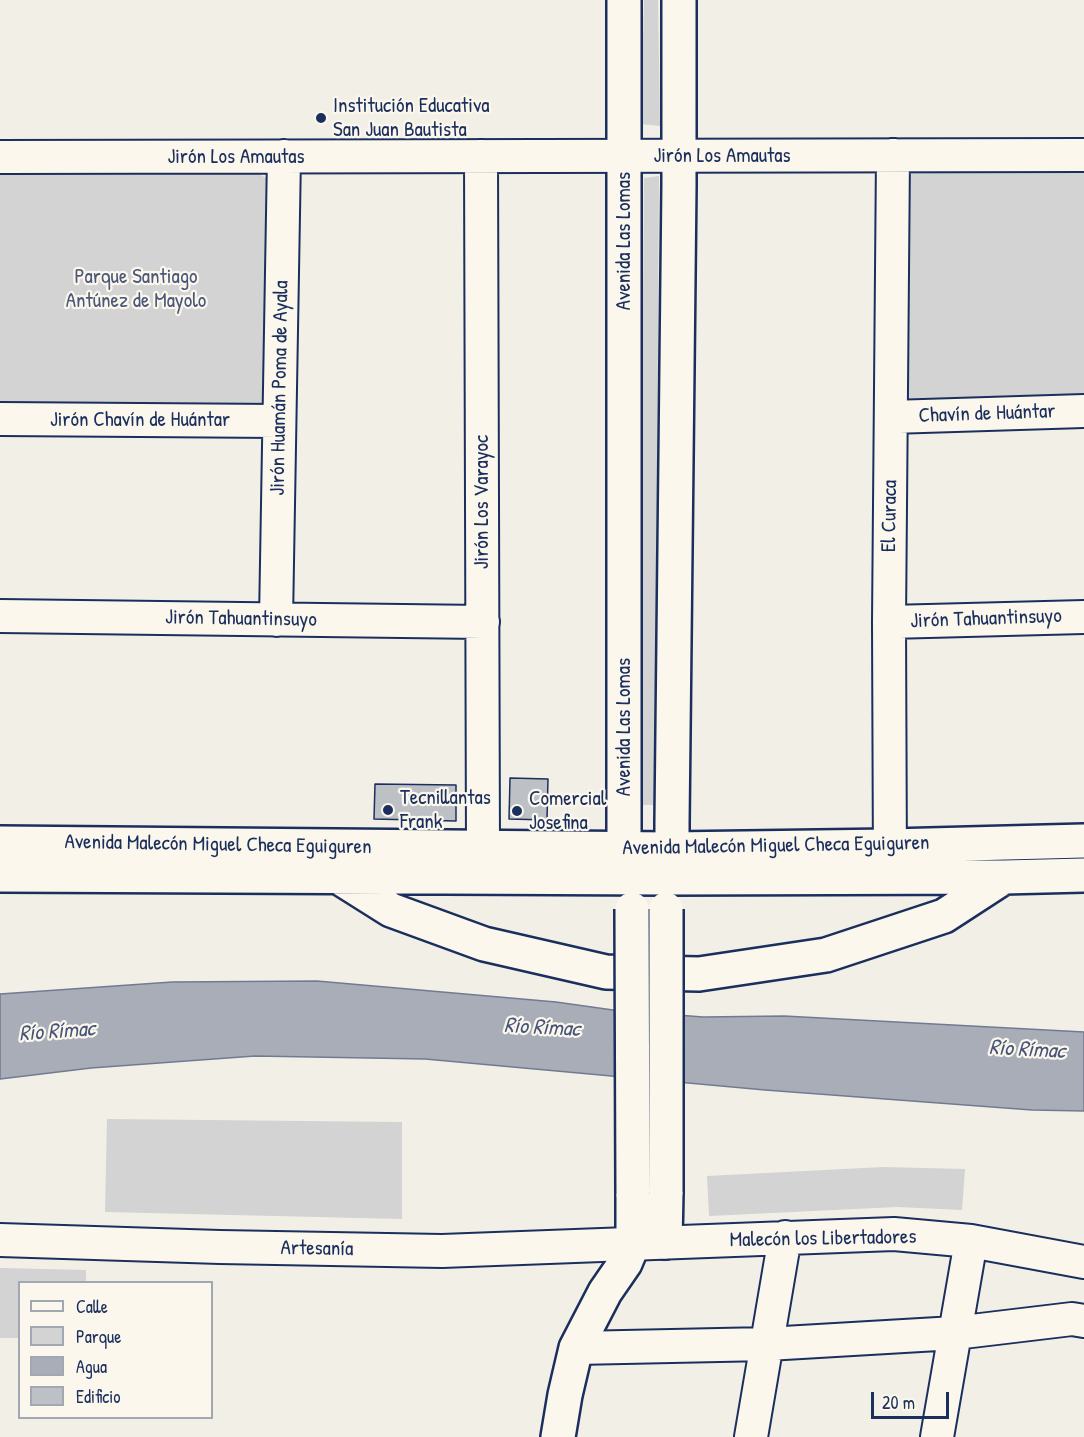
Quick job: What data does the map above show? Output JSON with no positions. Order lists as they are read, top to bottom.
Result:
{
  "streets": {
    "main road": ["Avenida Las Lomas", "Avenida Malecón Miguel Checa Eguiguren"],
    "street": [
      "Jirón Los Amautas",
      "Jirón Huamán Poma de Ayala",
      "Chavín de Huántar",
      "Jirón Chavín de Huántar",
      "Jirón Los Varayoc",
      "El Curaca",
      "Jirón Tahuantinsuyo",
      "Malecón los Libertadores",
      "Artesanía"
    ]
  },
  "crossings": [
    ["Jirón Los Amautas", "Avenida Las Lomas"],
    ["Jirón Los Amautas", "Jirón Huamán Poma de Ayala"],
    ["Jirón Los Amautas", "Jirón Los Varayoc"],
    ["Jirón Los Amautas", "El Curaca"],
    ["Avenida Las Lomas", "Avenida Malecón Miguel Checa Eguiguren"],
    ["Avenida Las Lomas", "Malecón los Libertadores"],
    ["Avenida Las Lomas", "Artesanía"],
    ["Jirón Huamán Poma de Ayala", "Jirón Chavín de Huántar"],
    ["Jirón Huamán Poma de Ayala", "Jirón Tahuantinsuyo"],
    ["Chavín de Huántar", "El Curaca"],
    ["Jirón Los Varayoc", "Jirón Tahuantinsuyo"],
    ["Jirón Los Varayoc", "Avenida Malecón Miguel Checa Eguiguren"],
    ["El Curaca", "Jirón Tahuantinsuyo"],
    ["El Curaca", "Avenida Malecón Miguel Checa Eguiguren"],
    ["Malecón los Libertadores", "Artesanía"]
  ],
  "water": ["Río Rímac"],
  "parks": ["Parque Santiago Antúnez de Mayolo"],
  "places": ["Institución Educativa San Juan Bautista", "Tecnillantas Frank", "Comercial Josefina"],
  "legend": [
    "Calle",
    "Parque",
    "Agua",
    "Edificio"
  ],
  "scale_bar": "20 m"
}
